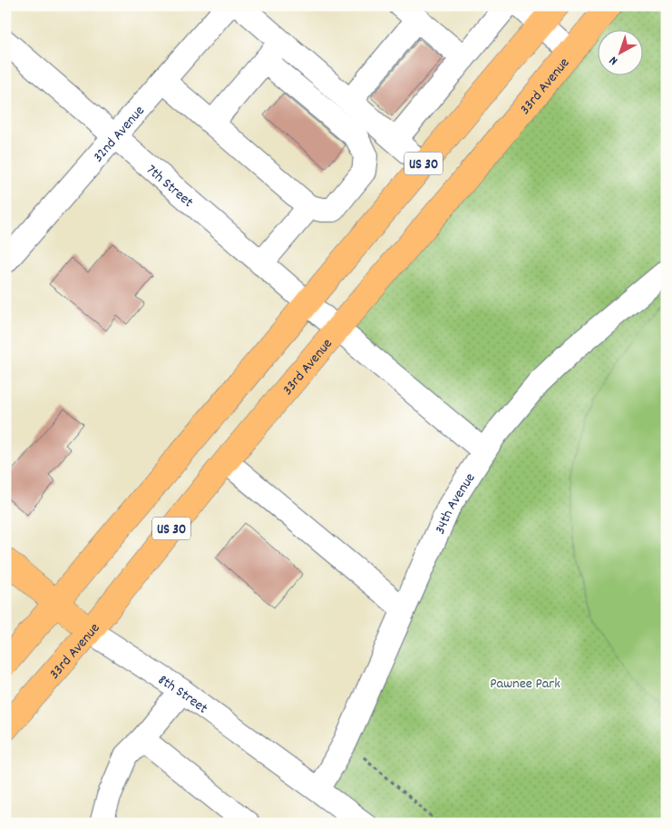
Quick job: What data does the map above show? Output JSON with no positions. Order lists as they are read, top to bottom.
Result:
{
  "streets": {
    "main road": ["33rd Avenue", "US 30", "8th Street"],
    "street": ["32nd Avenue", "7th Street", "34th Avenue"]
  },
  "crossings": [
    ["33rd Avenue", "7th Street"],
    ["33rd Avenue", "8th Street"],
    ["32nd Avenue", "7th Street"],
    ["US 30", "7th Street"],
    ["US 30", "8th Street"],
    ["7th Street", "34th Avenue"],
    ["34th Avenue", "8th Street"]
  ],
  "parks": ["Pawnee Park"],
  "north": "bottom left"
}
